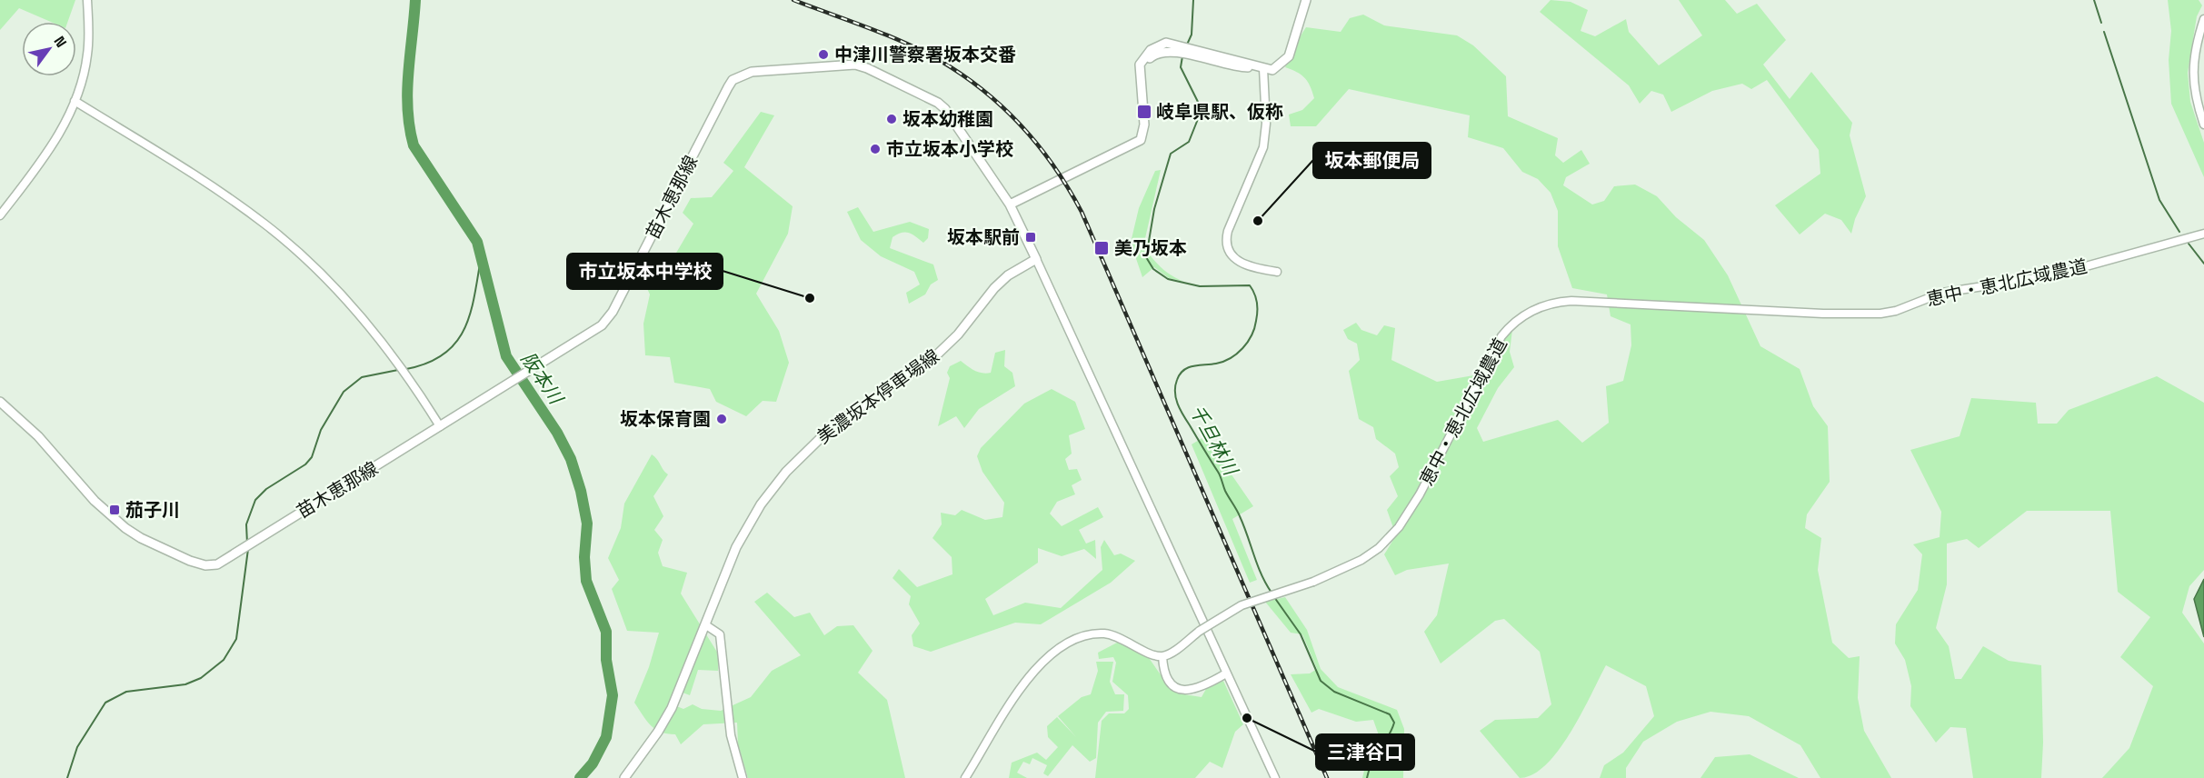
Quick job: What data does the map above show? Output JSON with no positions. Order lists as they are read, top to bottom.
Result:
{
  "streets": {
    "main road": ["苗木恵那線", "美濃坂本停車場線"],
    "street": ["恵中・恵北広域農道"]
  },
  "water": ["阪本川", "千旦林川"],
  "places": {
    "other": [
      "中津川警察署坂本交番",
      "坂本幼稚園",
      "市立坂本小学校",
      "坂本郵便局",
      "市立坂本中学校",
      "坂本保育園",
      "三津谷口"
    ],
    "transit": [
      "岐阜県駅、仮称",
      "坂本駅前",
      "美乃坂本",
      "茄子川"
    ]
  },
  "north": "top right"
}
